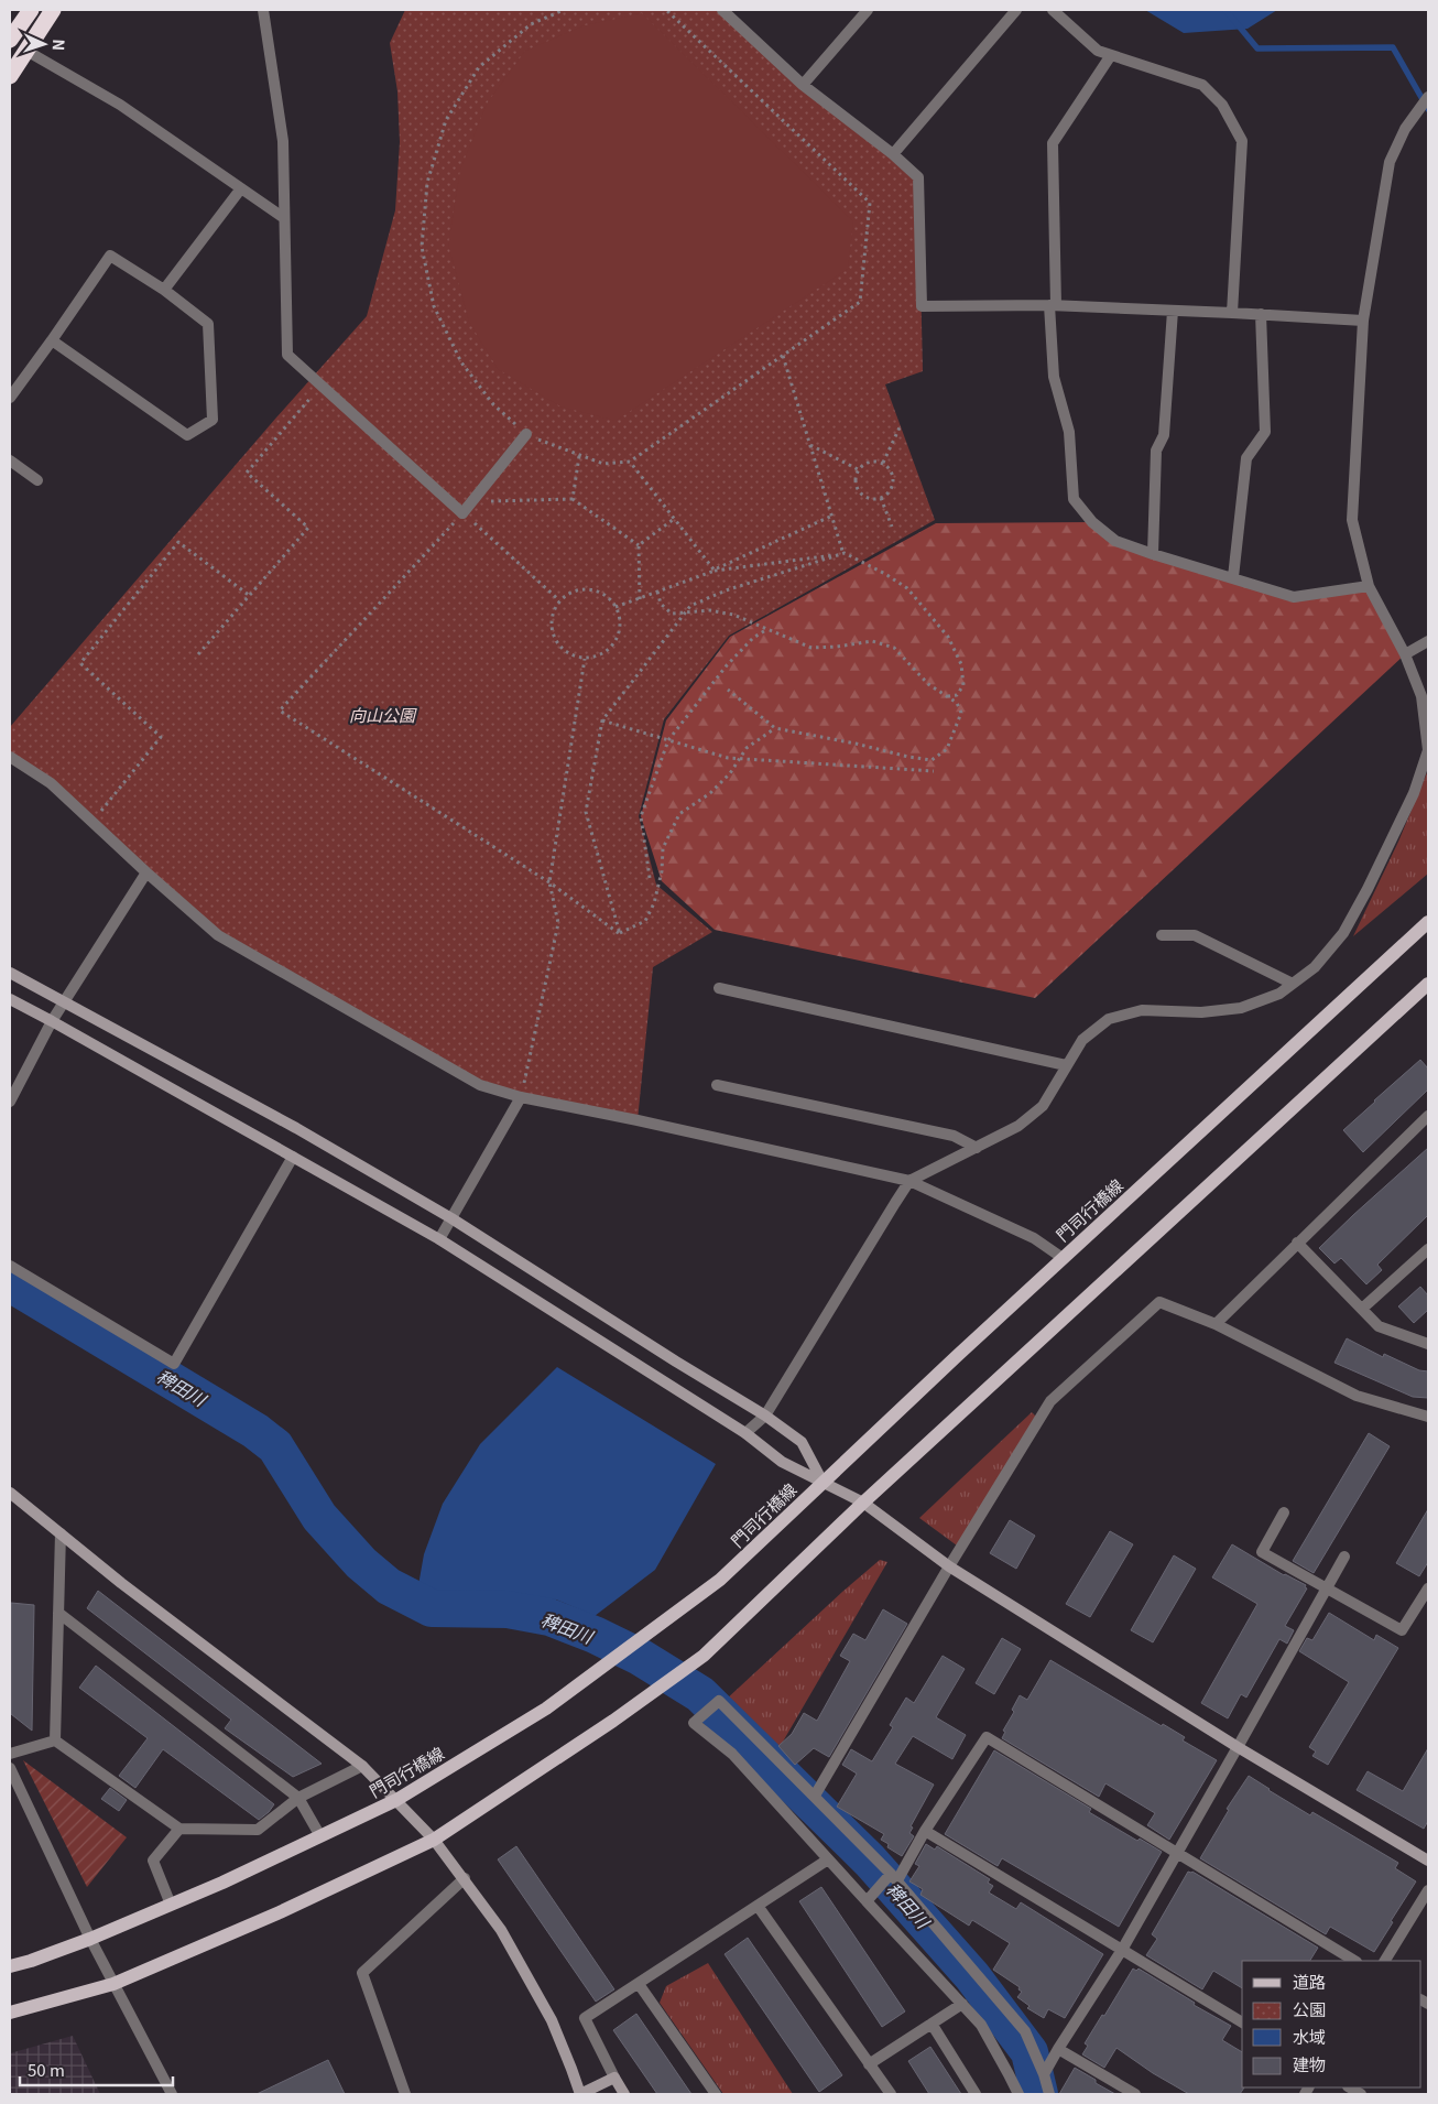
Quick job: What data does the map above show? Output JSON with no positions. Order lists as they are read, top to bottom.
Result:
{
  "streets": {
    "main road": ["門司行橋線"]
  },
  "water": ["稗田川"],
  "parks": ["向山公園"],
  "legend": [
    "道路",
    "公園",
    "水域",
    "建物"
  ],
  "scale_bar": "50 m",
  "north": "right"
}
